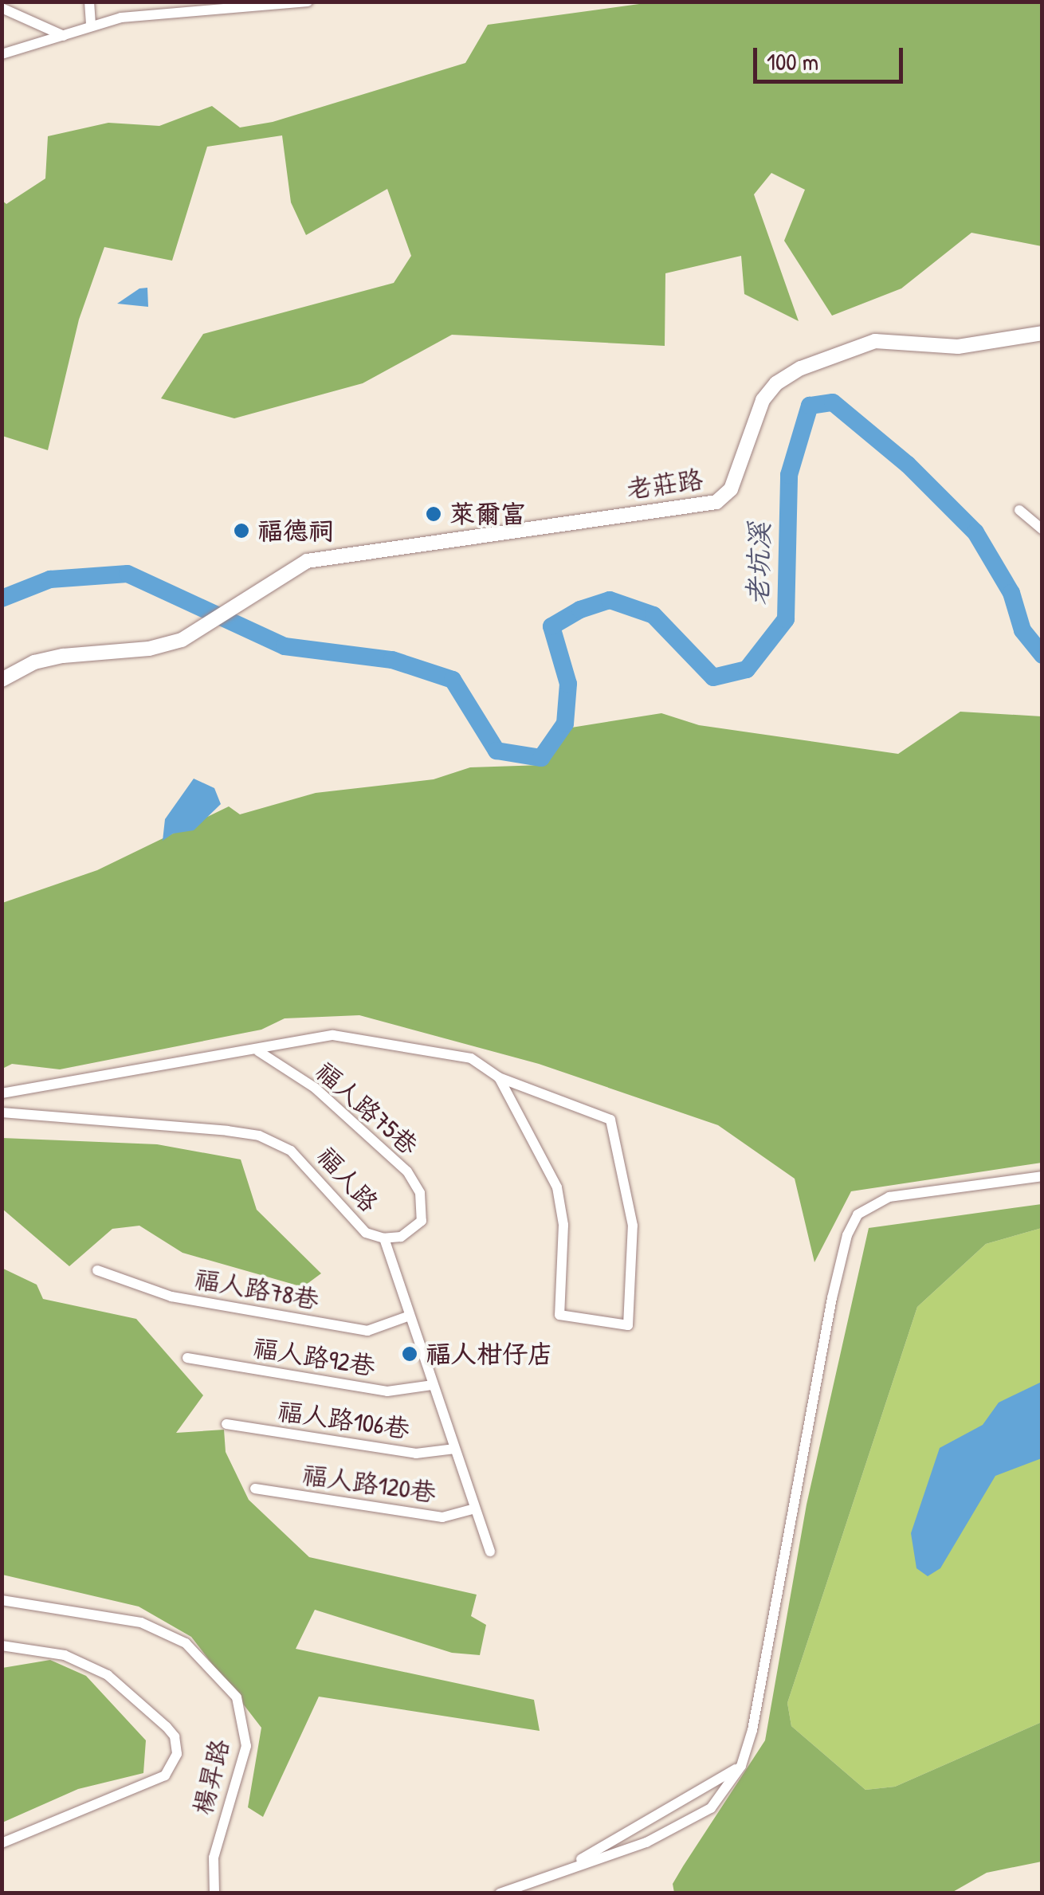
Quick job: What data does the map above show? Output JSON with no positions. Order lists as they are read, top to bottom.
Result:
{
  "streets": {
    "street": [
      "老莊路",
      "福人路75巷",
      "福人路",
      "福人路78巷",
      "福人路92巷",
      "福人路106巷",
      "福人路120巷",
      "楊昇路"
    ]
  },
  "crossings": [
    ["福人路75巷", "福人路"],
    ["福人路", "福人路78巷"],
    ["福人路", "福人路92巷"],
    ["福人路", "福人路106巷"],
    ["福人路", "福人路120巷"]
  ],
  "water": ["老坑溪"],
  "places": ["萊爾富", "福德祠", "福人柑仔店"],
  "scale_bar": "100 m"
}
